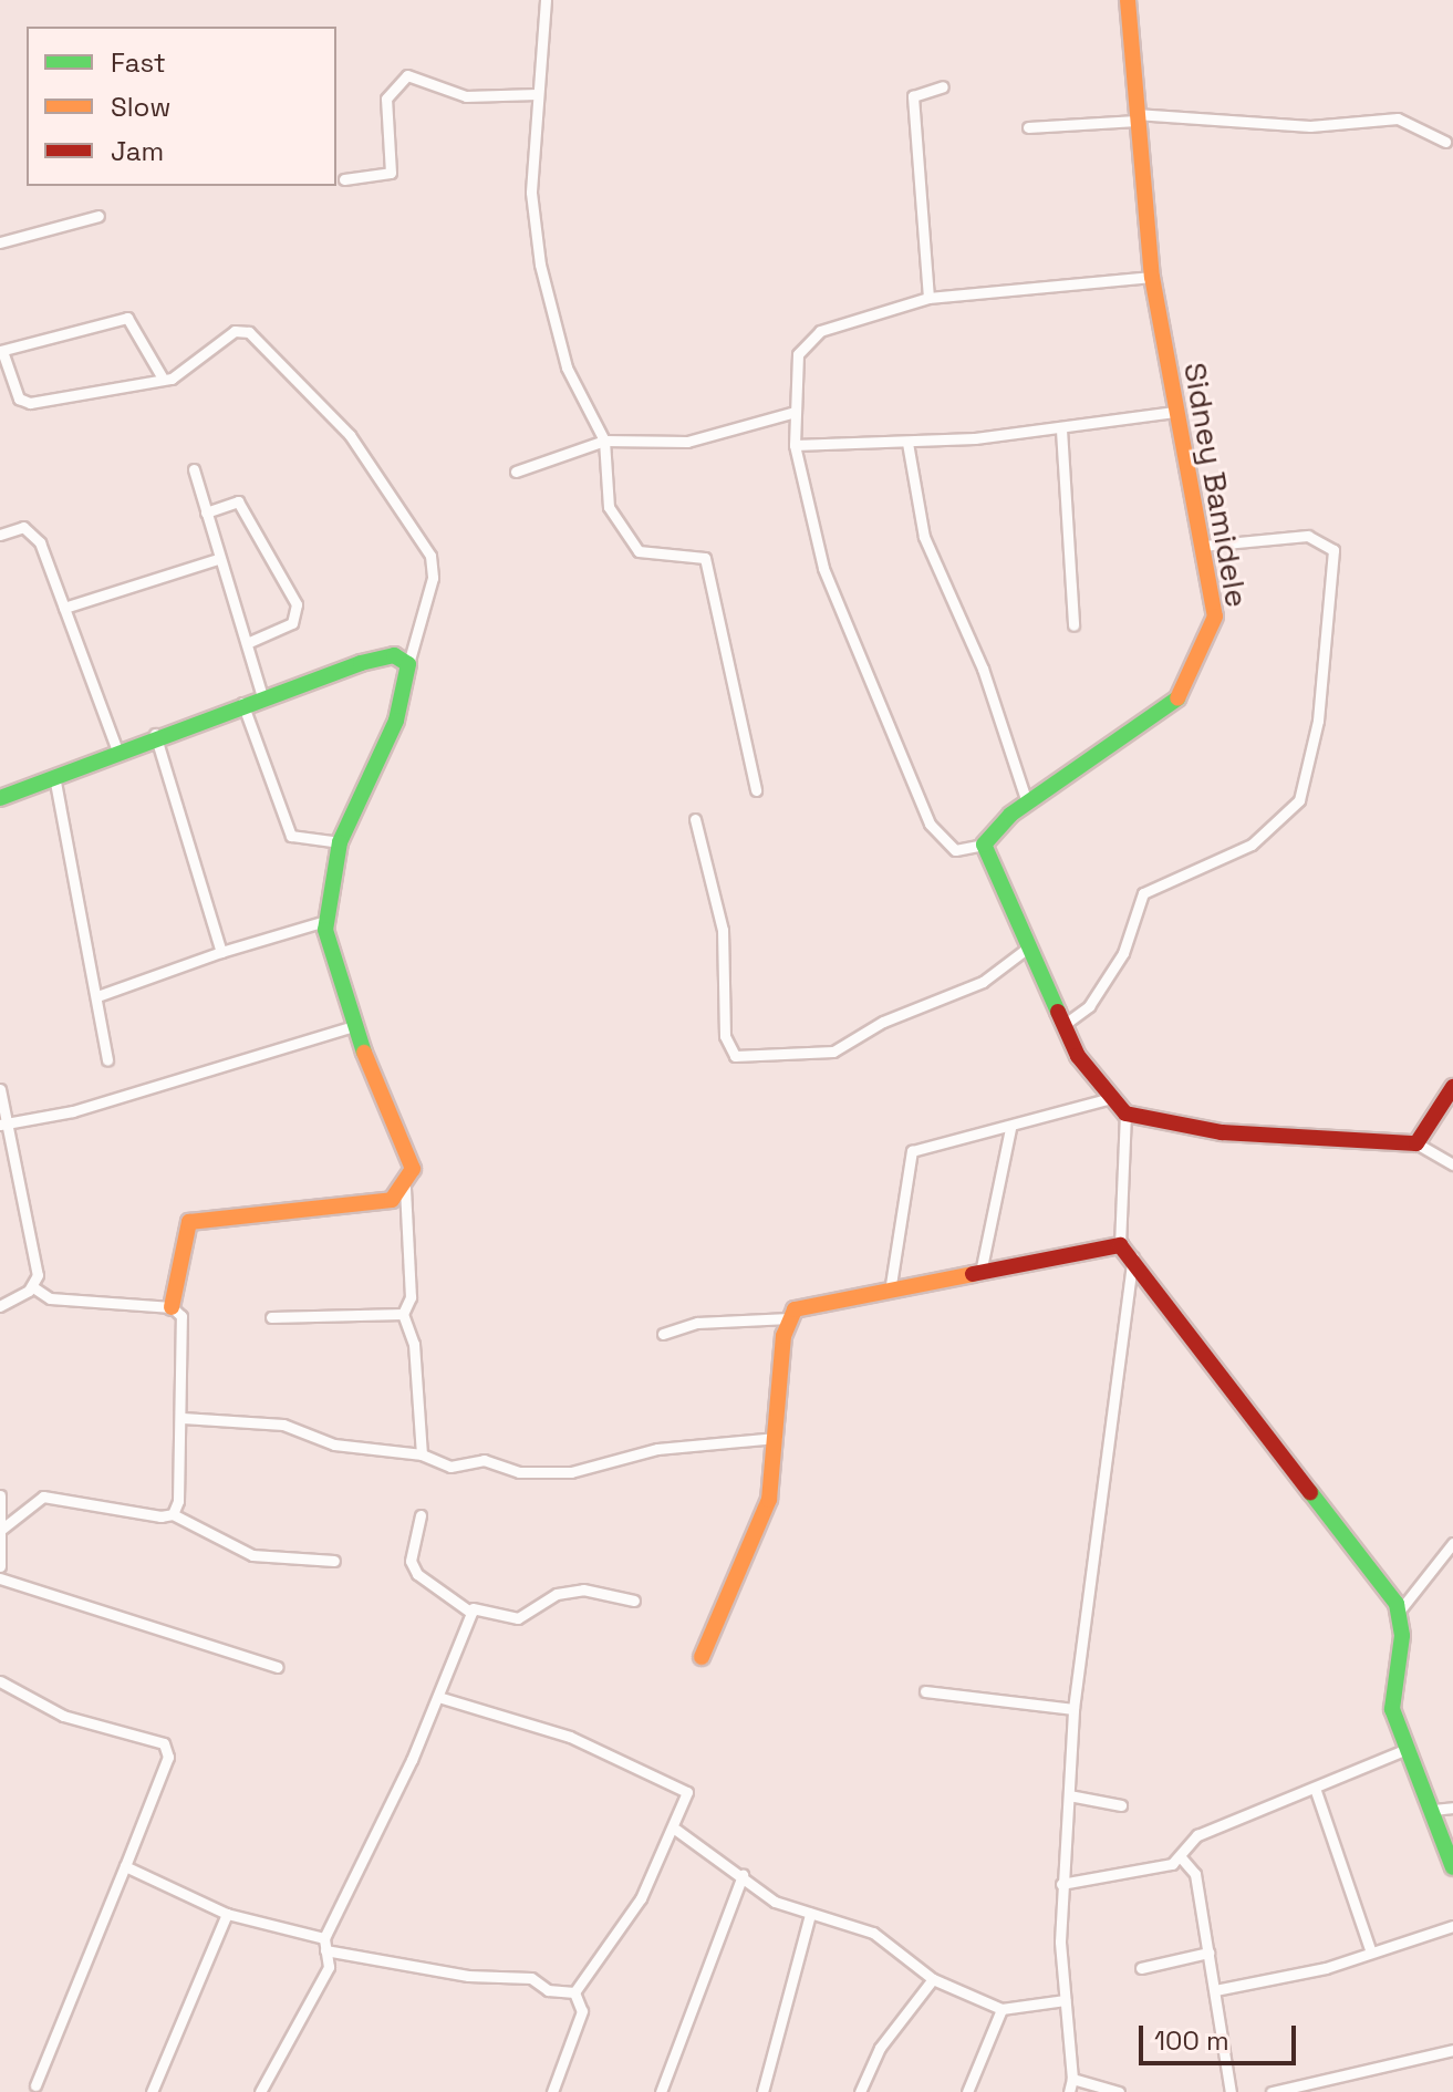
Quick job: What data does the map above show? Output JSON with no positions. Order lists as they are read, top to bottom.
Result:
{
  "streets": {
    "street": ["Sidney Bamidele"]
  },
  "legend": ["Fast", "Slow", "Jam"],
  "scale_bar": "100 m"
}
